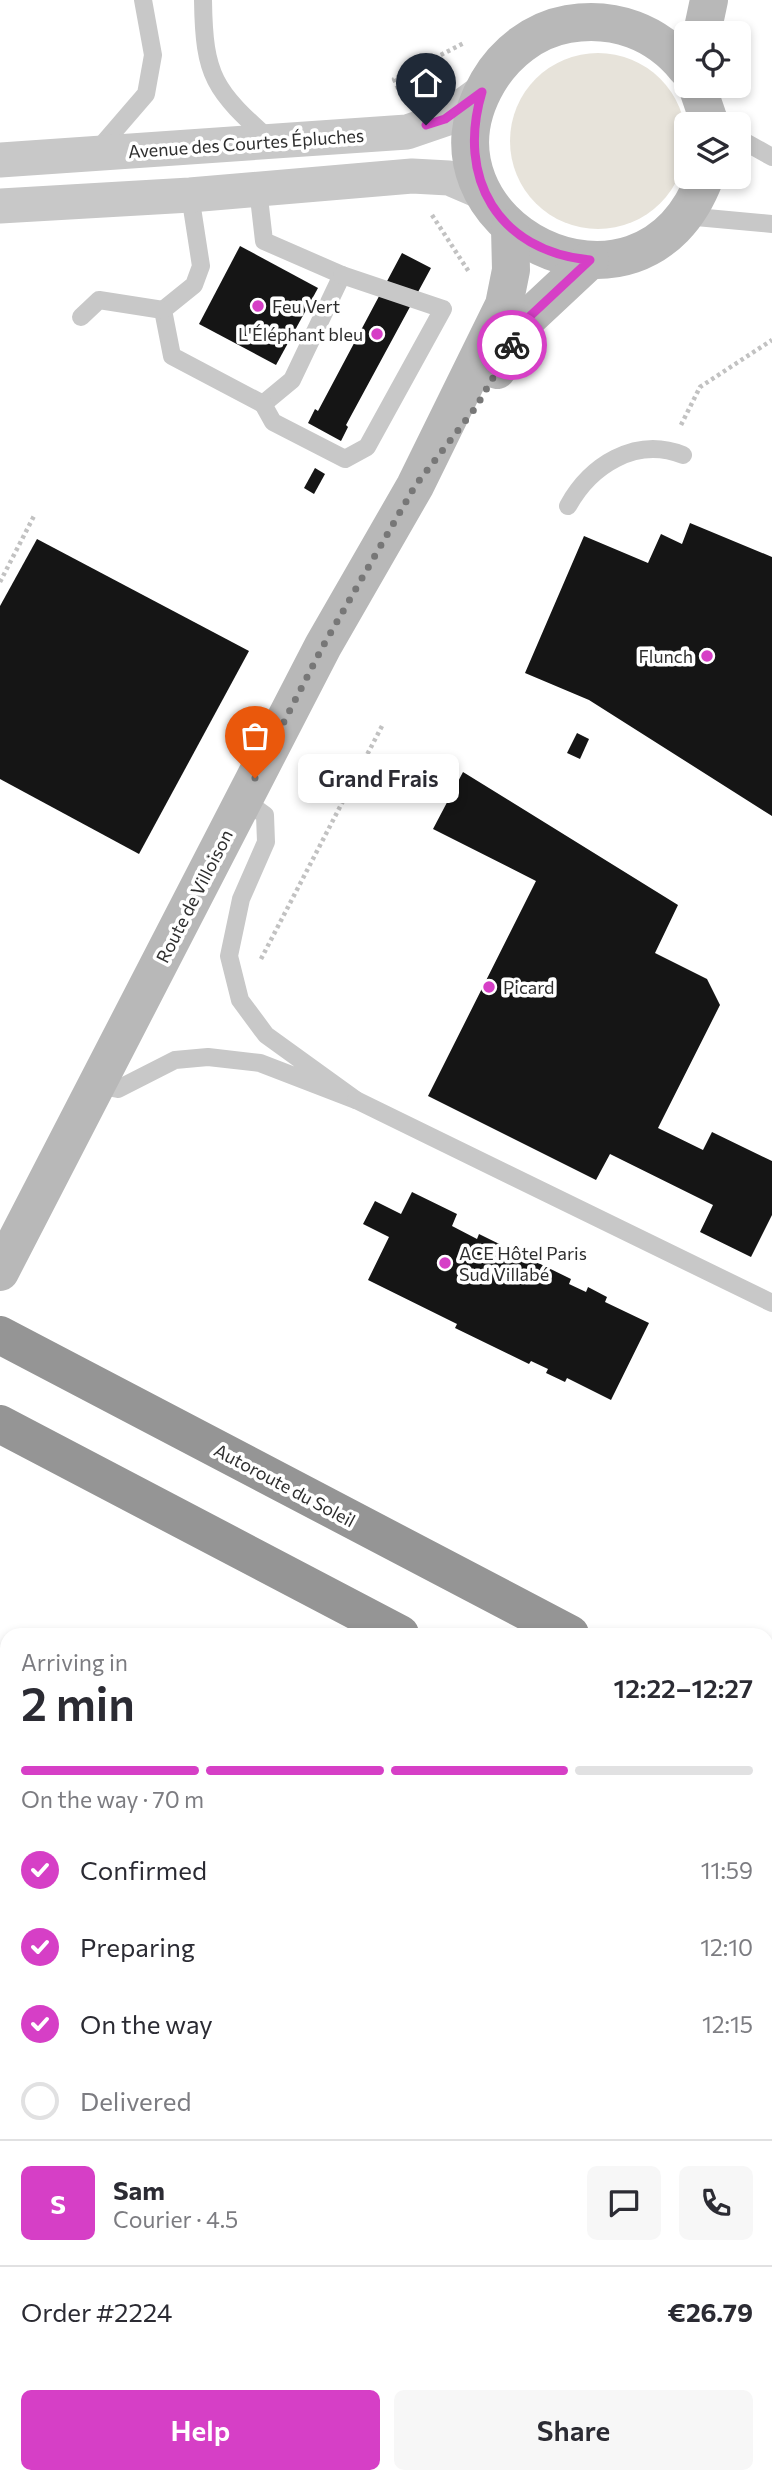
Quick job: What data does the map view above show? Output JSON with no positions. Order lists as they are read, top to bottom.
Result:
{
  "streets": {
    "highway": ["Autoroute du Soleil"],
    "street": ["Avenue des Courtes Épluches", "Route de Villoison"]
  },
  "places": [
    "Feu Vert",
    "L'Éléphant bleu",
    "Flunch",
    "Grand Frais",
    "Picard",
    "ACE Hôtel Paris Sud Villabé"
  ],
  "page": {
    "bubble": "Grand Frais",
    "heading": ["2 min", "Arriving in", "12:22–12:27"],
    "panel": [
      "Sam",
      "Courier · 4.5",
      "Order #2224",
      "€26.79"
    ],
    "bar": "On the way · 70 m",
    "list": [
      ["Confirmed", "11:59"],
      ["Preparing", "12:10"],
      ["On the way", "12:15"],
      "Delivered"
    ],
    "round": "S",
    "buttons": ["Help", "Share"]
  }
}
